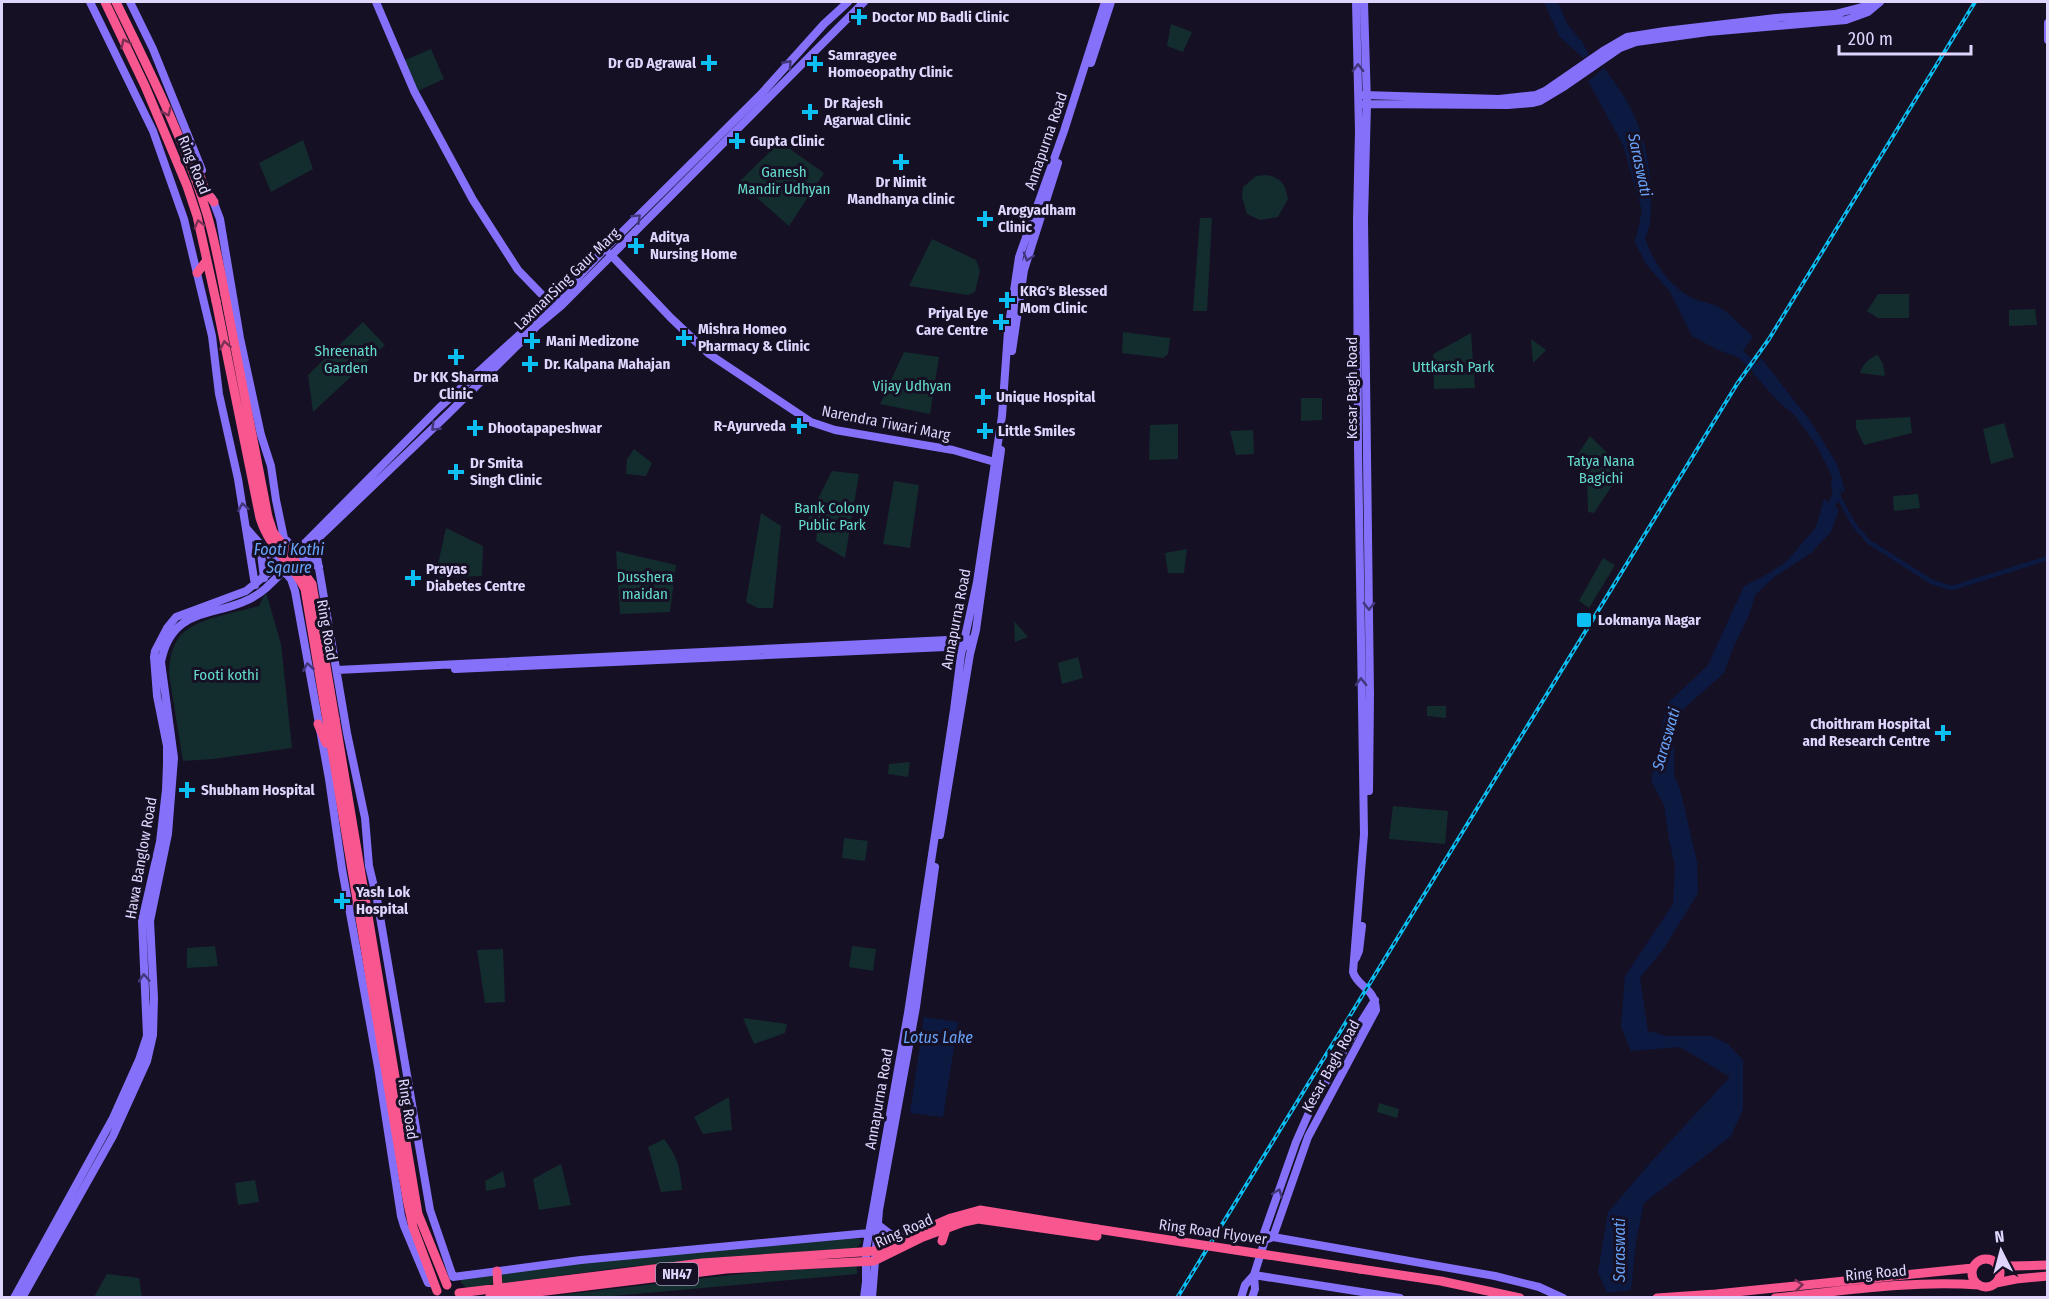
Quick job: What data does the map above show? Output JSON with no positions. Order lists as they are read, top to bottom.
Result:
{
  "streets": {
    "highway": ["Ring Road", "Ring Road Flyover", "NH47"],
    "main road": [
      "Annapurna Road",
      "LaxmanSing Gaur Marg",
      "Kesar Bagh Road",
      "Narendra Tiwari Marg",
      "Hawa Banglow Road"
    ]
  },
  "crossings": [
    ["Annapurna Road", "Ring Road"],
    ["Annapurna Road", "Narendra Tiwari Marg"],
    ["Ring Road", "Ring Road Flyover"],
    ["LaxmanSing Gaur Marg", "Narendra Tiwari Marg"],
    ["LaxmanSing Gaur Marg", "Hawa Banglow Road"]
  ],
  "water": ["Saraswati", "Footi Kothi Sqaure", "Lotus Lake"],
  "parks": [
    "Ganesh Mandir Udhyan",
    "Shreenath Garden",
    "Uttkarsh Park",
    "Vijay Udhyan",
    "Tatya Nana Bagichi",
    "Bank Colony Public Park",
    "Dusshera maidan",
    "Footi kothi"
  ],
  "places": {
    "health": [
      "Doctor MD Badli Clinic",
      "Dr GD Agrawal",
      "Samragyee Homoeopathy Clinic",
      "Dr Rajesh Agarwal Clinic",
      "Gupta Clinic",
      "Dr Nimit Mandhanya clinic",
      "Arogyadham Clinic",
      "Aditya Nursing Home",
      "KRG's Blessed Mom Clinic",
      "Priyal Eye Care Centre",
      "Mishra Homeo Pharmacy & Clinic",
      "Mani Medizone",
      "Dr KK Sharma Clinic",
      "Dr. Kalpana Mahajan",
      "Unique Hospital",
      "R-Ayurveda",
      "Dhootapapeshwar",
      "Little Smiles",
      "Dr Smita Singh Clinic",
      "Prayas Diabetes Centre",
      "Choithram Hospital and Research Centre",
      "Shubham Hospital",
      "Yash Lok Hospital"
    ],
    "transit": ["Lokmanya Nagar"]
  },
  "scale_bar": "200 m",
  "north": "top"
}
